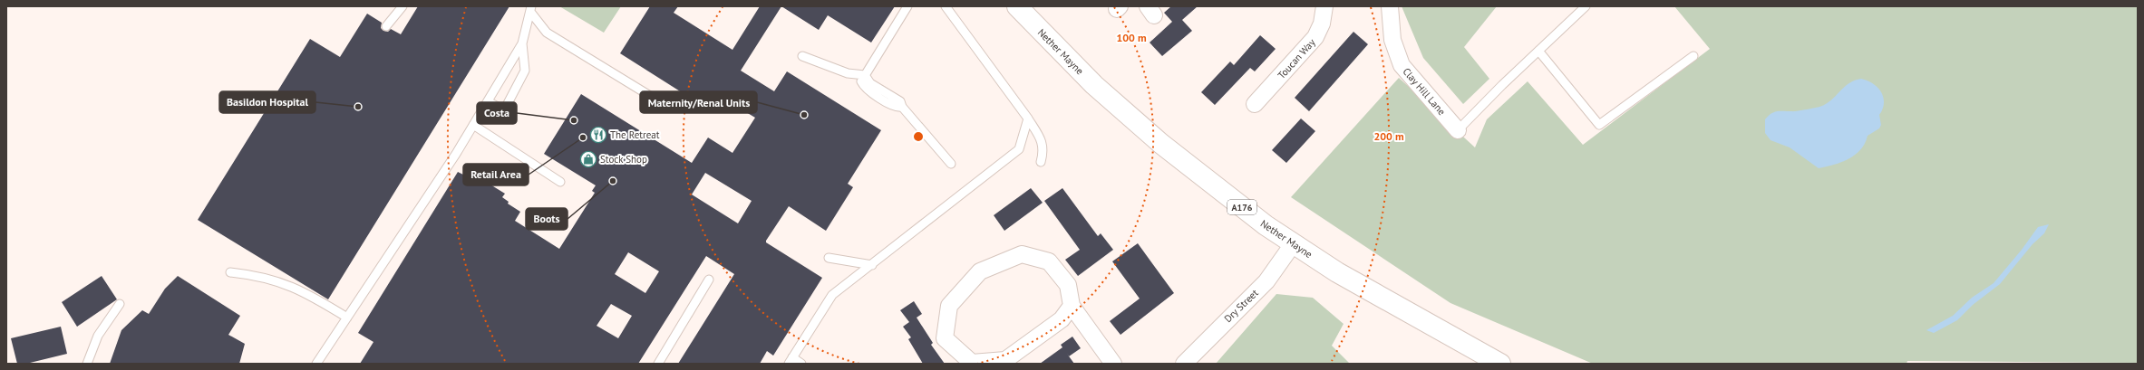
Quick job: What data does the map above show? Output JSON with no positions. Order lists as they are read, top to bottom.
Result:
{
  "streets": {
    "main road": ["Nether Mayne", "A176"],
    "street": ["Toucan Way", "Clay Hill Lane", "Dry Street"]
  },
  "crossings": [
    ["Nether Mayne", "Dry Street"]
  ],
  "places": {
    "other": [
      "Basildon Hospital",
      "Maternity/Renal Units",
      "Costa",
      "Retail Area",
      "Boots"
    ],
    "restaurant": ["The Retreat"],
    "shop": ["Stock Shop"]
  },
  "rings": ["100 m", "200 m"]
}
